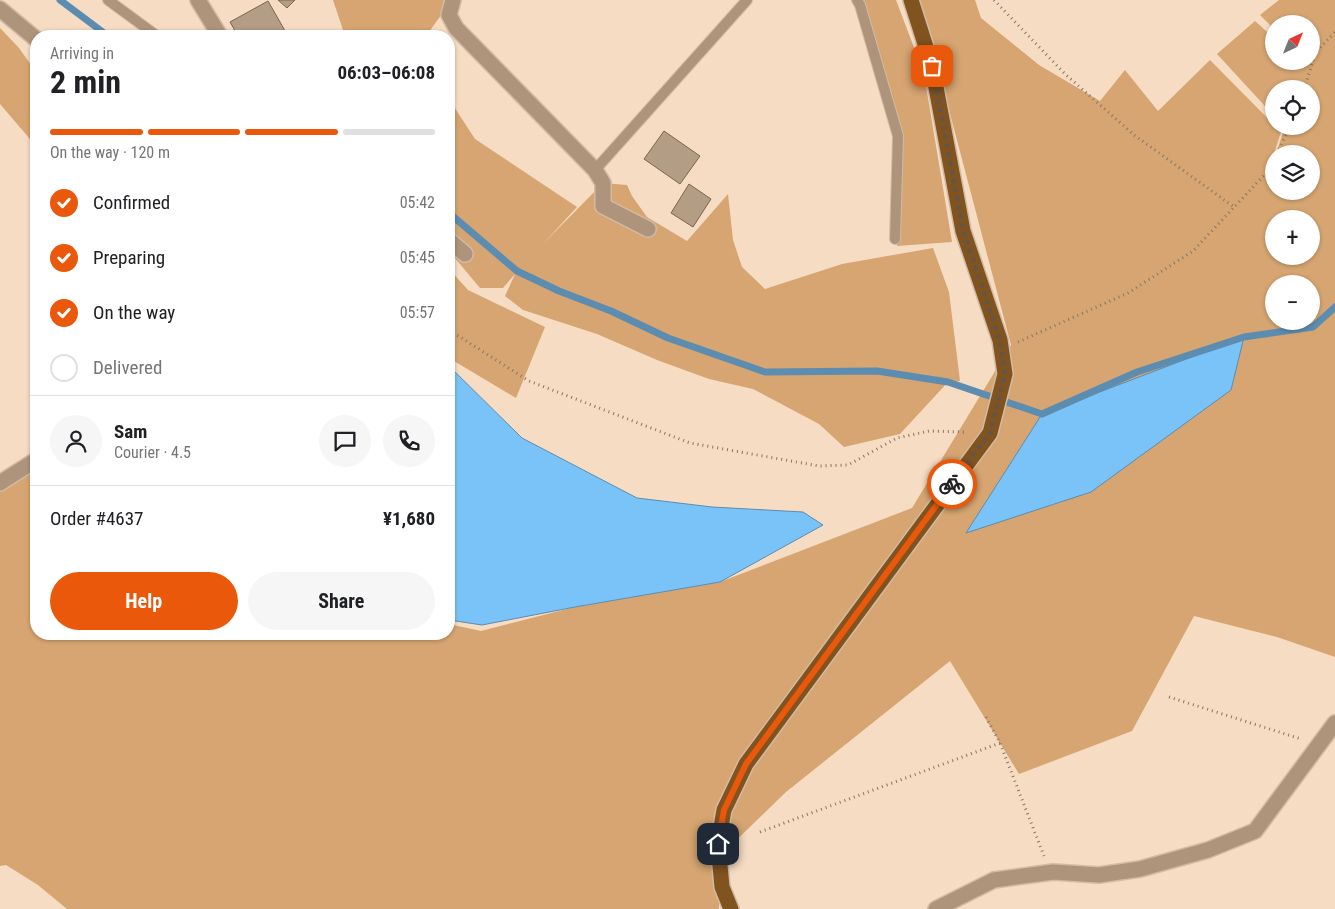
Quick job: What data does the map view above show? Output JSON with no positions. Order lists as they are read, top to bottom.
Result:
{
  "north": "top right",
  "page": {
    "map_buttons": ["+", "−"],
    "heading": ["2 min", "Arriving in", "06:03–06:08"],
    "panel": [
      "Sam",
      "Courier · 4.5",
      "Order #4637",
      "¥1,680"
    ],
    "bar": "On the way · 120 m",
    "list": [
      ["Confirmed", "05:42"],
      ["Preparing", "05:45"],
      ["On the way", "05:57"],
      "Delivered"
    ],
    "buttons": ["Help", "Share"]
  }
}
